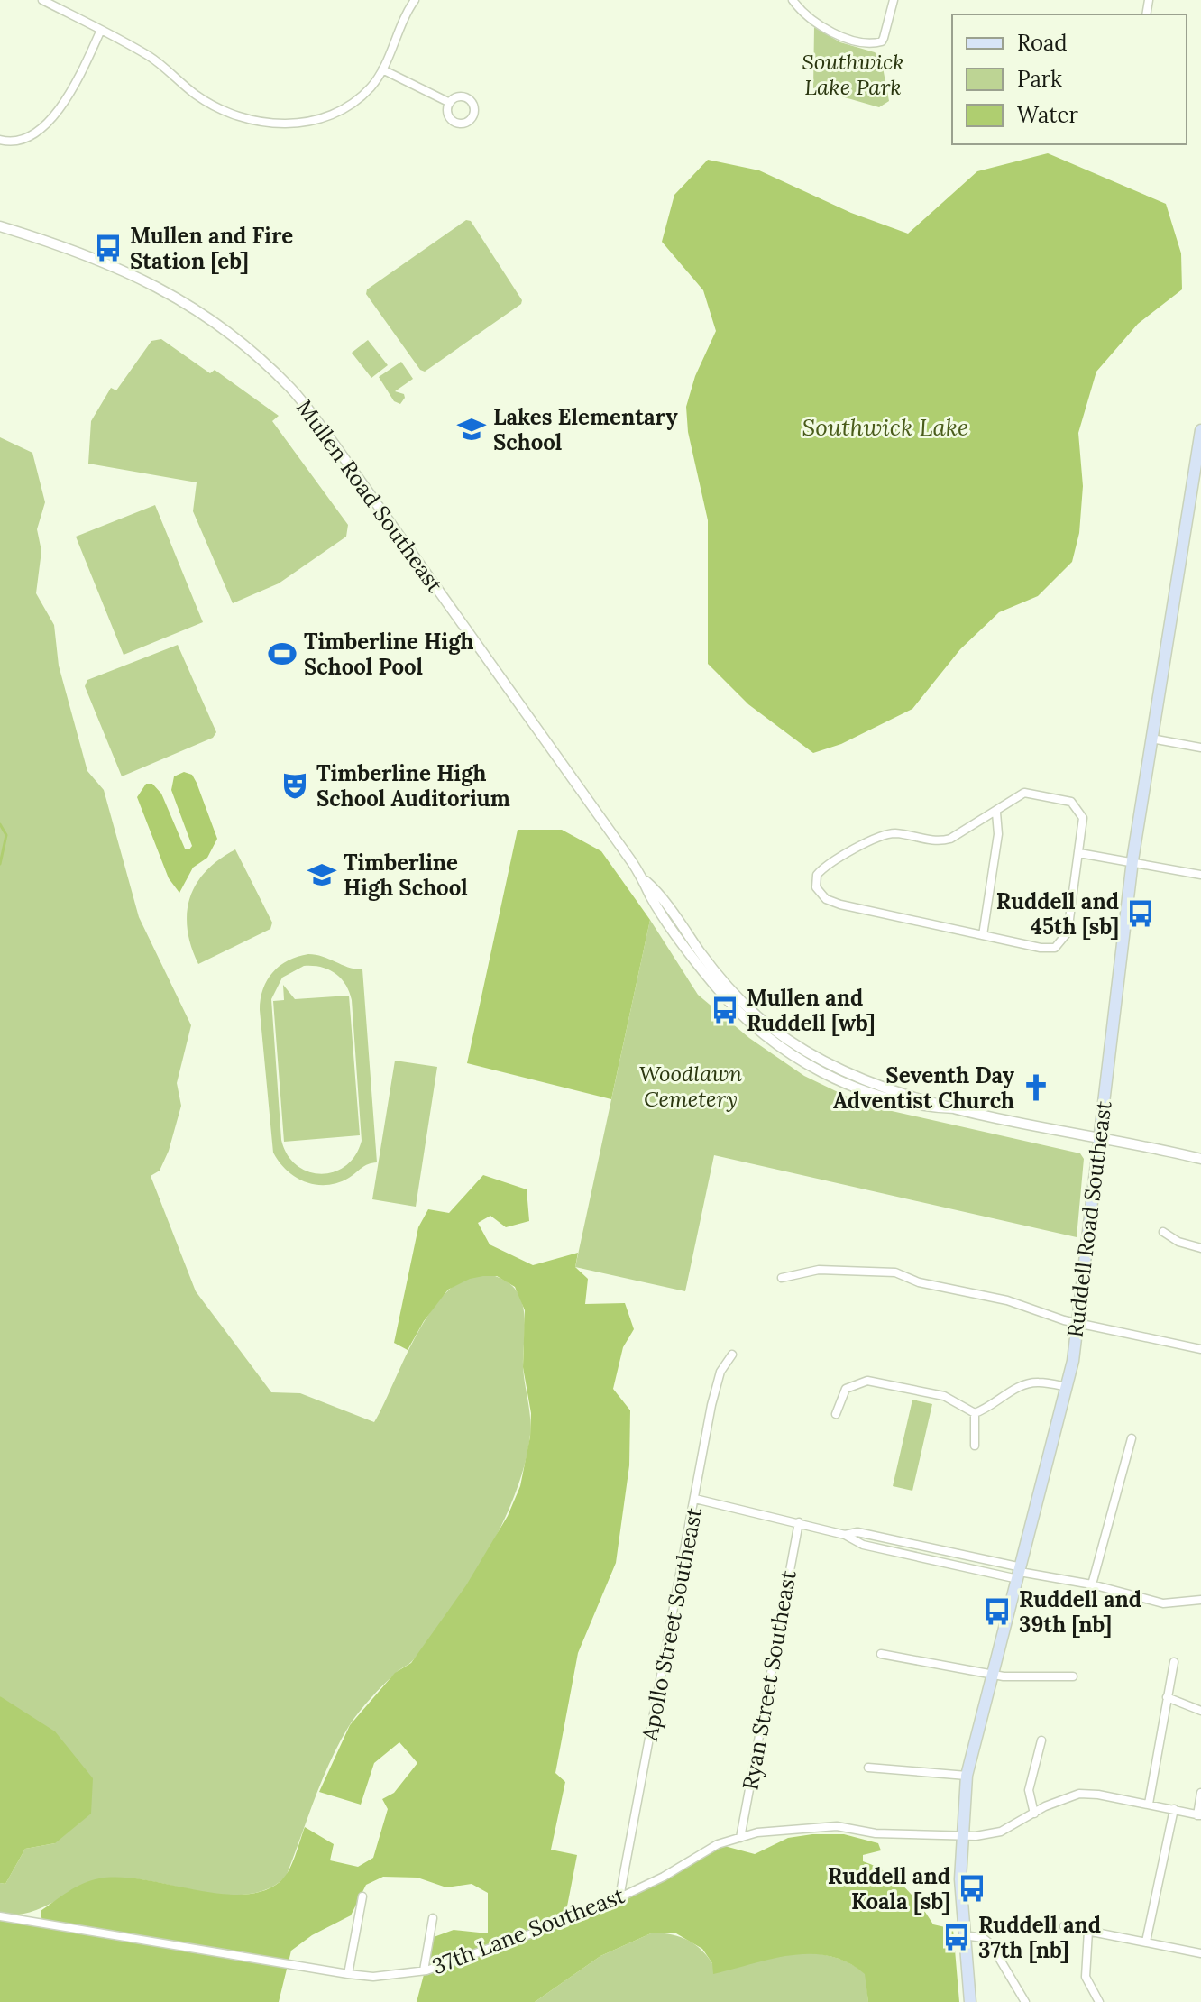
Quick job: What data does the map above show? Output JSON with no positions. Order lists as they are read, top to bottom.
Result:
{
  "streets": {
    "main road": ["Ruddell Road Southeast"],
    "street": [
      "Mullen Road Southeast",
      "Apollo Street Southeast",
      "Ryan Street Southeast",
      "37th Lane Southeast"
    ]
  },
  "crossings": [
    ["Mullen Road Southeast", "Ruddell Road Southeast"],
    ["Ruddell Road Southeast", "37th Lane Southeast"],
    ["Apollo Street Southeast", "37th Lane Southeast"],
    ["Ryan Street Southeast", "37th Lane Southeast"]
  ],
  "water": ["Southwick Lake"],
  "parks": ["Southwick Lake Park", "Woodlawn Cemetery"],
  "places": {
    "bus stop": [
      "Mullen and Fire Station [eb]",
      "Ruddell and 45th [sb]",
      "Mullen and Ruddell [wb]",
      "Ruddell and 39th [nb]",
      "Ruddell and Koala [sb]",
      "Ruddell and 37th [nb]"
    ],
    "school or university": ["Lakes Elementary School", "Timberline High School"],
    "sports": ["Timberline High School Pool"],
    "theatre": ["Timberline High School Auditorium"],
    "church": ["Seventh Day Adventist Church"]
  },
  "legend": ["Road", "Park", "Water"]
}
